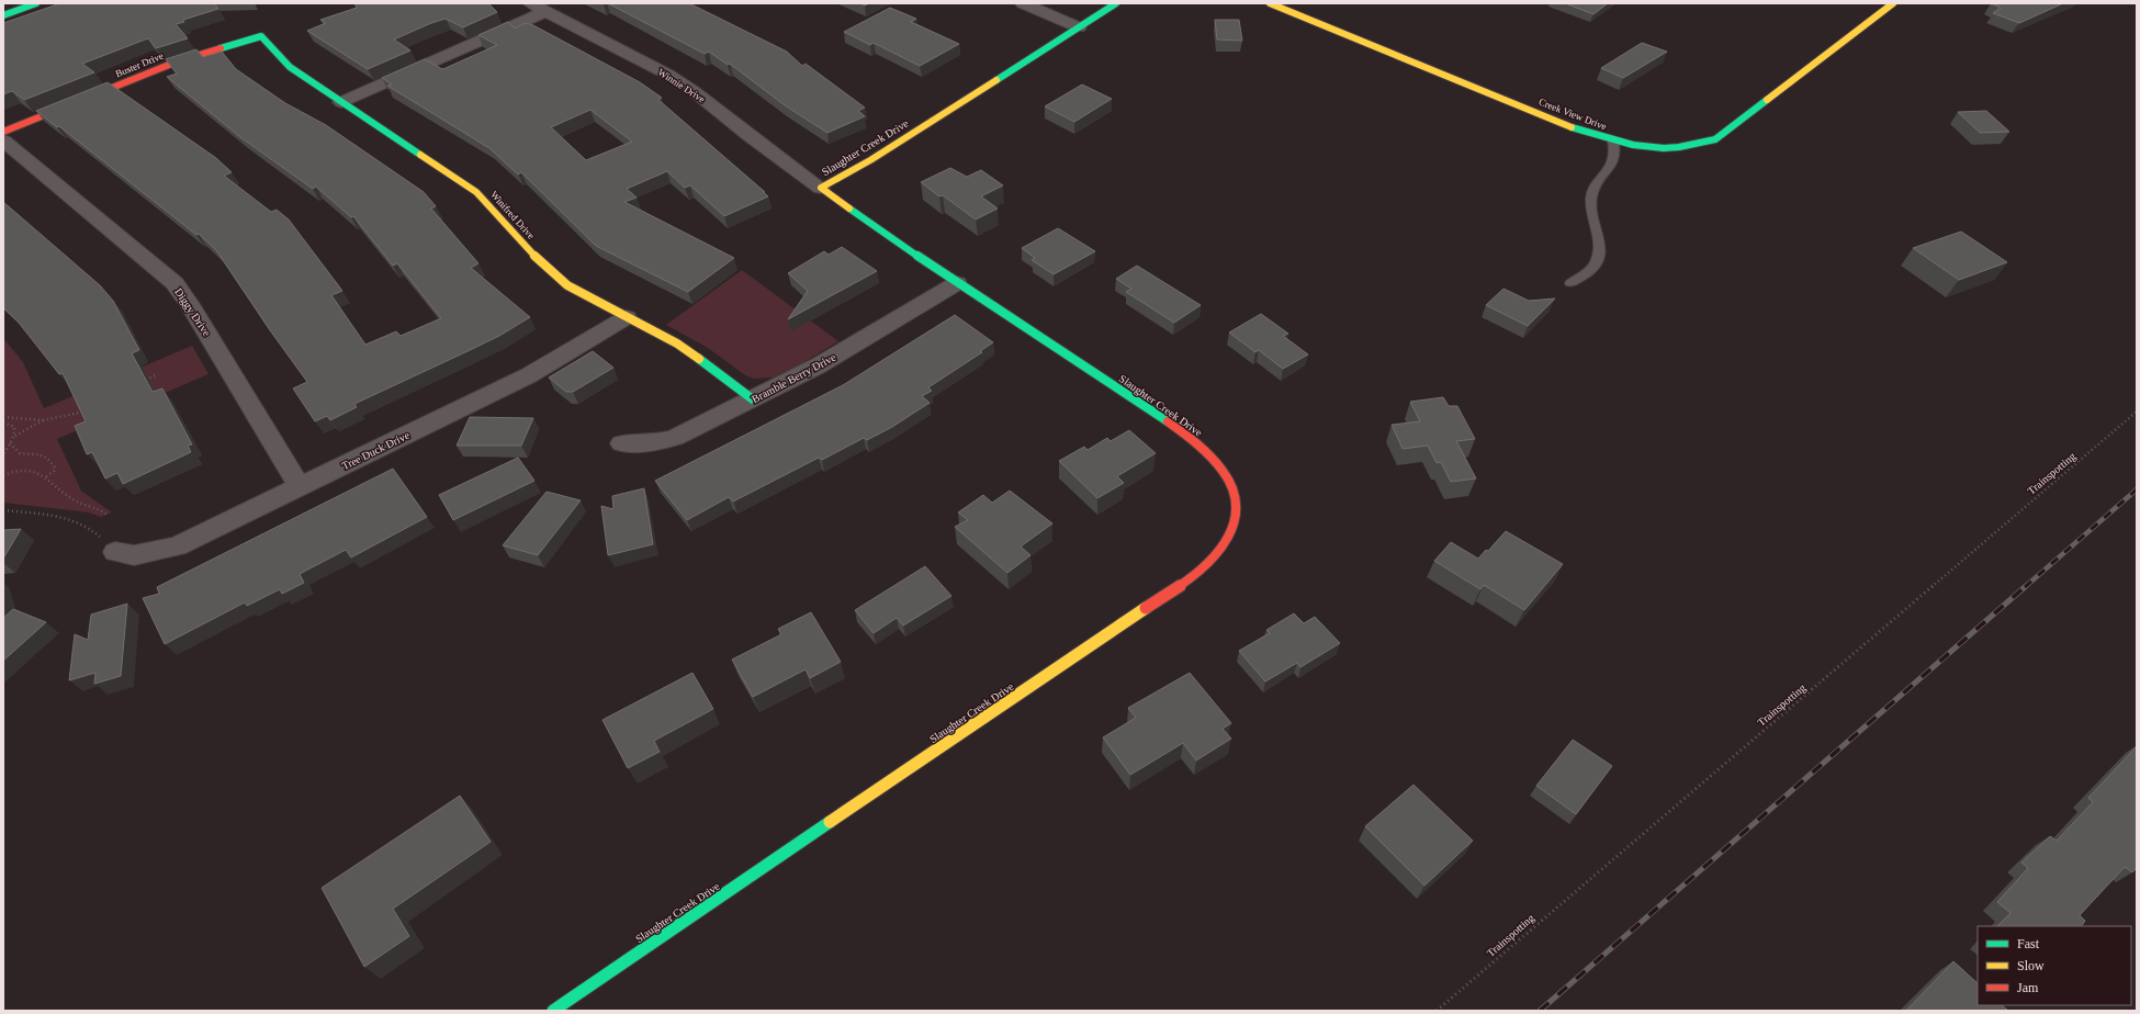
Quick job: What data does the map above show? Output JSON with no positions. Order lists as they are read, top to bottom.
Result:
{
  "streets": {
    "street": [
      "Buster Drive",
      "Winnie Drive",
      "Creek View Drive",
      "Slaughter Creek Drive",
      "Winifred Drive",
      "Diggy Drive",
      "Bramble Berry Drive",
      "Tree Duck Drive"
    ],
    "path": ["Trainspotting"]
  },
  "crossings": [
    ["Buster Drive", "Winifred Drive"],
    ["Winnie Drive", "Slaughter Creek Drive"],
    ["Slaughter Creek Drive", "Bramble Berry Drive"],
    ["Winifred Drive", "Bramble Berry Drive"],
    ["Winifred Drive", "Tree Duck Drive"],
    ["Diggy Drive", "Tree Duck Drive"]
  ],
  "legend": ["Fast", "Slow", "Jam"]
}
